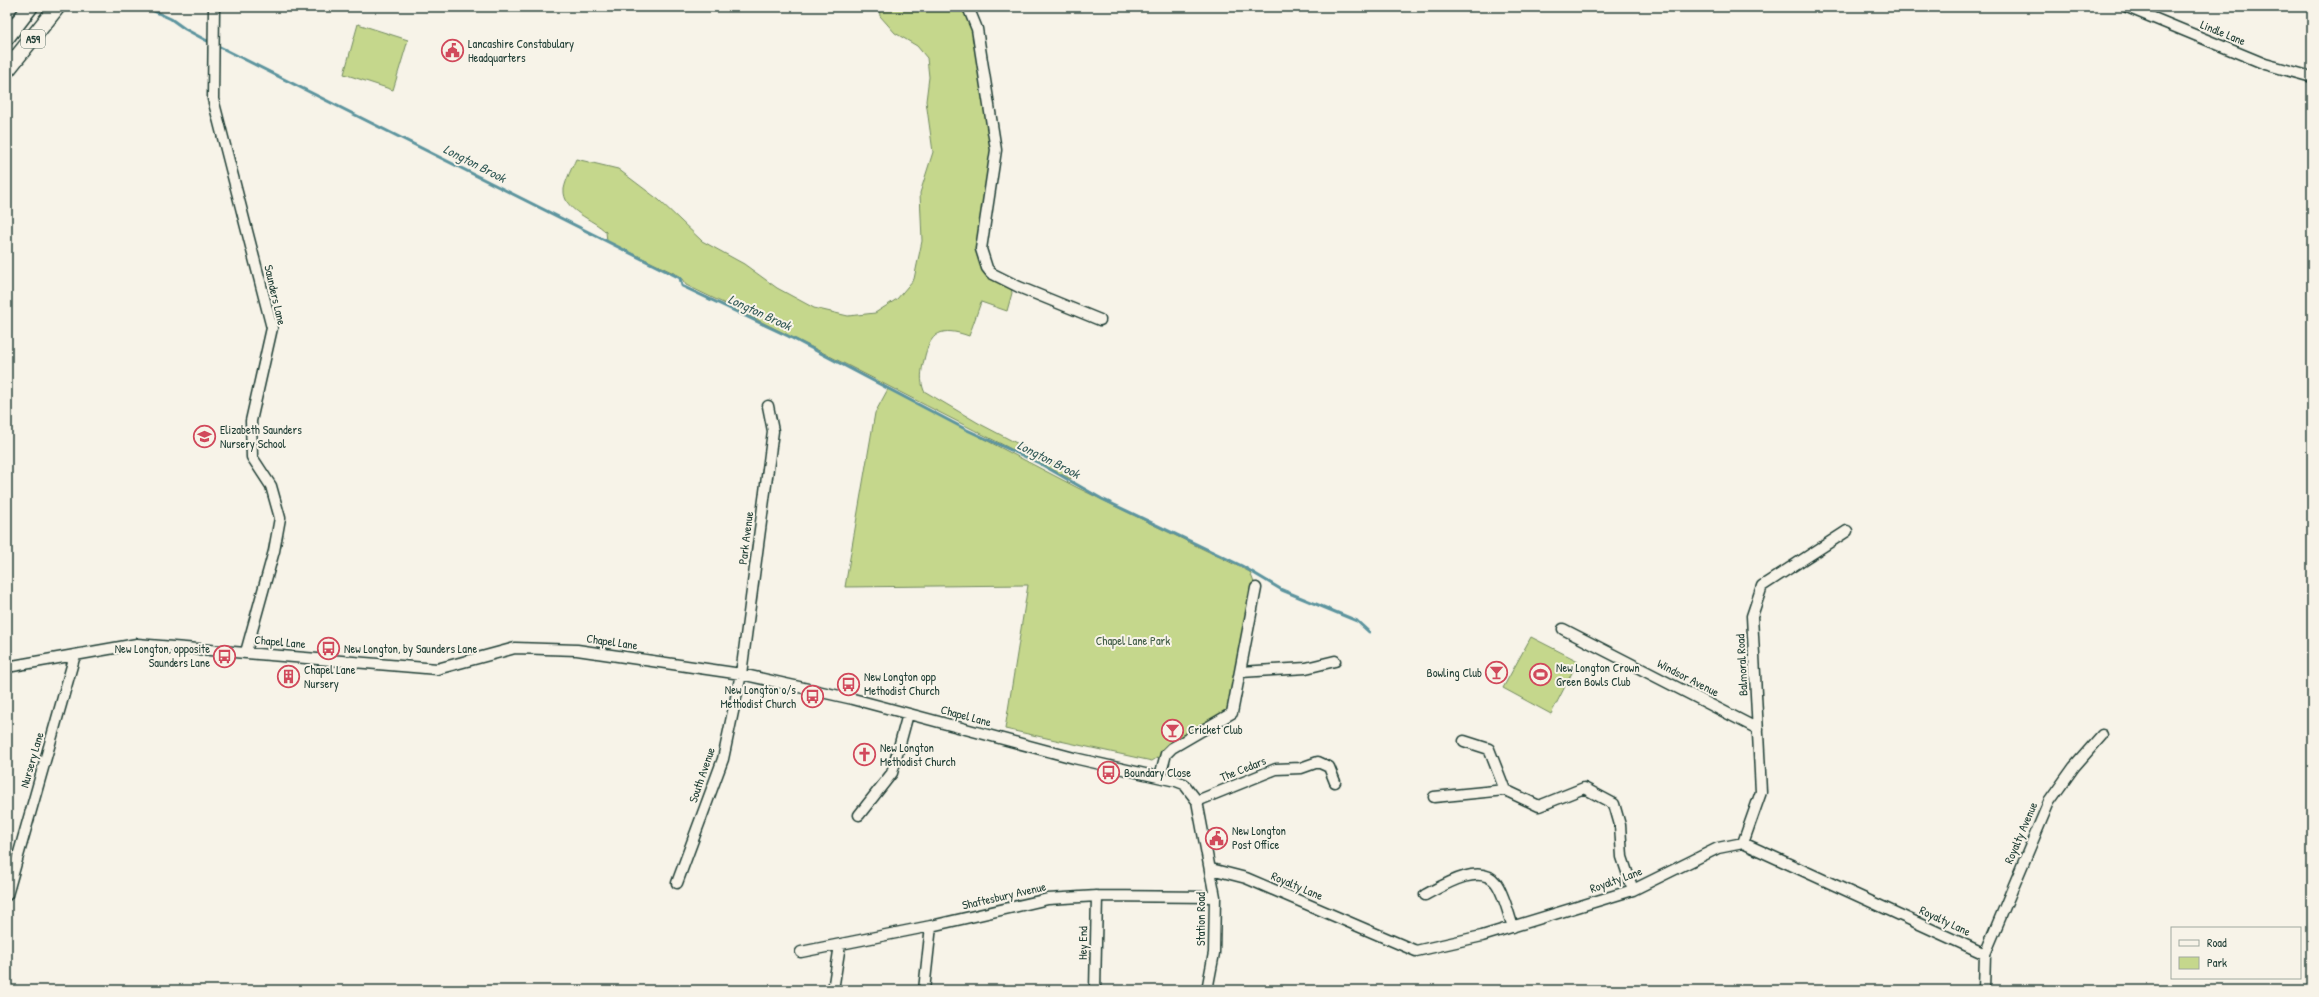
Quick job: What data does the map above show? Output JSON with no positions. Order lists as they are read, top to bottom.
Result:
{
  "streets": {
    "highway": ["A59"],
    "street": [
      "Lindle Lane",
      "Saunders Lane",
      "Park Avenue",
      "Chapel Lane",
      "Balmoral Road",
      "Windsor Avenue",
      "Nursery Lane",
      "The Cedars",
      "South Avenue",
      "Royalty Avenue",
      "Royalty Lane",
      "Shaftesbury Avenue",
      "Station Road",
      "Hey End"
    ]
  },
  "crossings": [
    ["Saunders Lane", "Chapel Lane"],
    ["Park Avenue", "Chapel Lane"],
    ["Park Avenue", "South Avenue"],
    ["Chapel Lane", "Nursery Lane"],
    ["Chapel Lane", "The Cedars"],
    ["Chapel Lane", "South Avenue"],
    ["Chapel Lane", "Station Road"],
    ["Balmoral Road", "Windsor Avenue"],
    ["Balmoral Road", "Royalty Lane"],
    ["The Cedars", "Station Road"],
    ["Royalty Avenue", "Royalty Lane"],
    ["Royalty Lane", "Station Road"],
    ["Shaftesbury Avenue", "Station Road"],
    ["Shaftesbury Avenue", "Hey End"]
  ],
  "water": ["Longton Brook"],
  "parks": ["Chapel Lane Park"],
  "places": {
    "public building": ["Lancashire Constabulary Headquarters", "New Longton Post Office"],
    "school or university": ["Elizabeth Saunders Nursery School"],
    "bus stop": [
      "New Longton, by Saunders Lane",
      "New Longton, opposite Saunders Lane",
      "New Longton opp Methodist Church",
      "New Longton o/s Methodist Church",
      "Boundary Close"
    ],
    "bar": ["Bowling Club", "Cricket Club"],
    "sports": ["New Longton Crown Green Bowls Club"],
    "building": ["Chapel Lane Nursery"],
    "church": ["New Longton Methodist Church"]
  },
  "legend": ["Road", "Park"]
}
